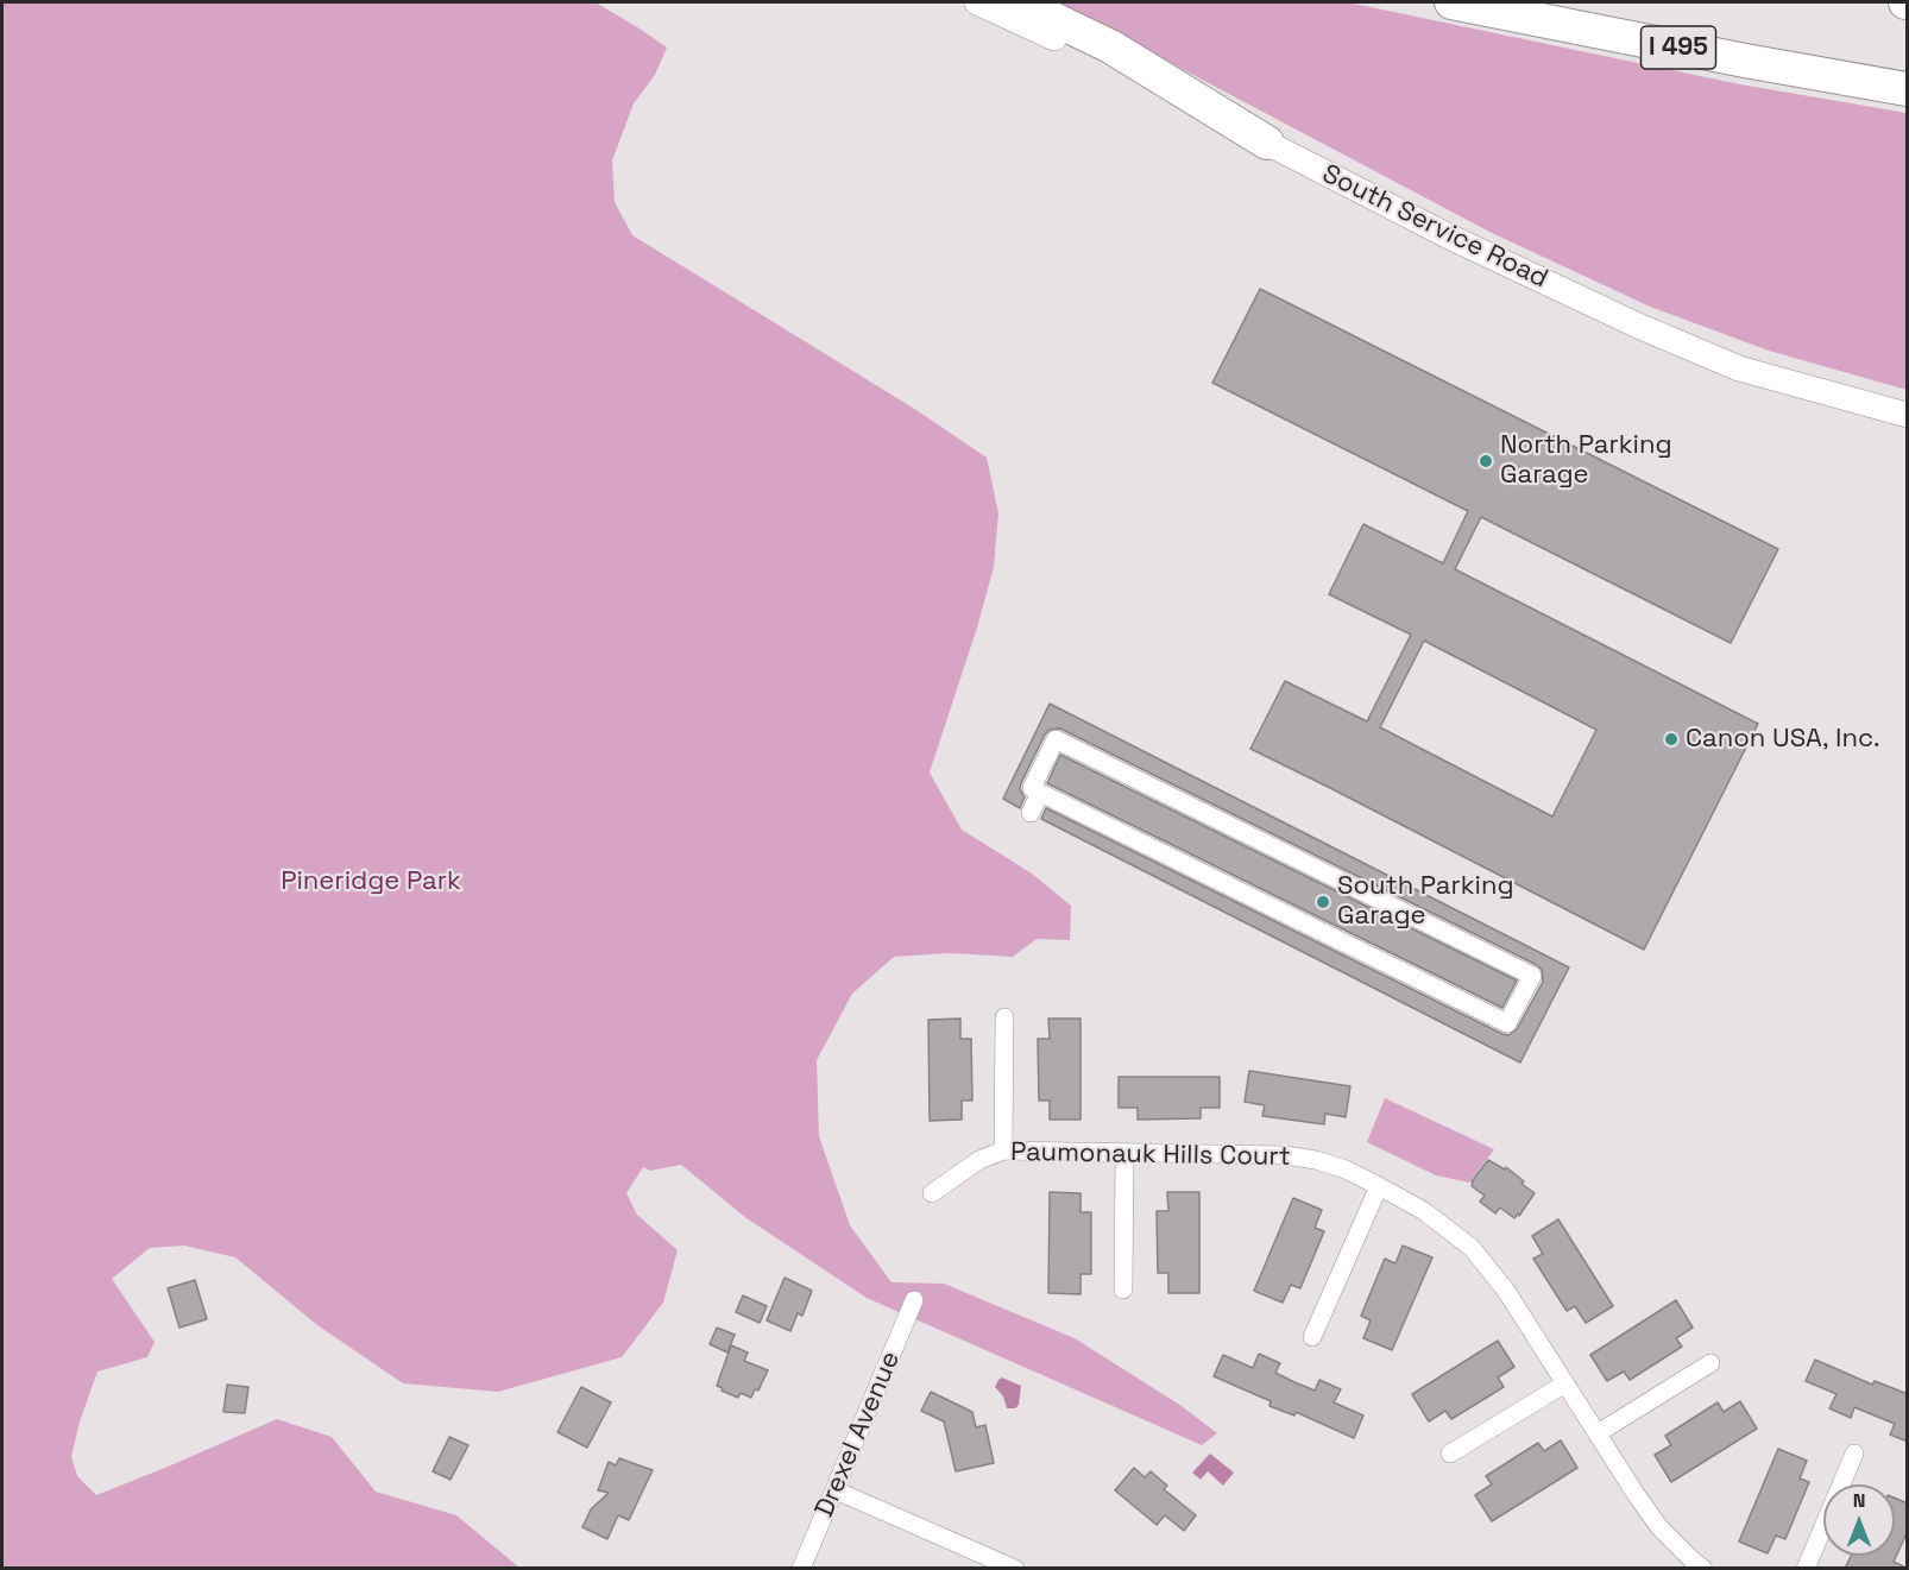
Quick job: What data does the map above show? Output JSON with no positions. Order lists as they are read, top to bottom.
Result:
{
  "streets": {
    "highway": ["I 495"],
    "main road": ["South Service Road"],
    "street": ["Paumonauk Hills Court", "Drexel Avenue"]
  },
  "parks": ["Pineridge Park"],
  "places": ["North Parking Garage", "Canon USA, Inc.", "South Parking Garage"],
  "north": "top"
}
